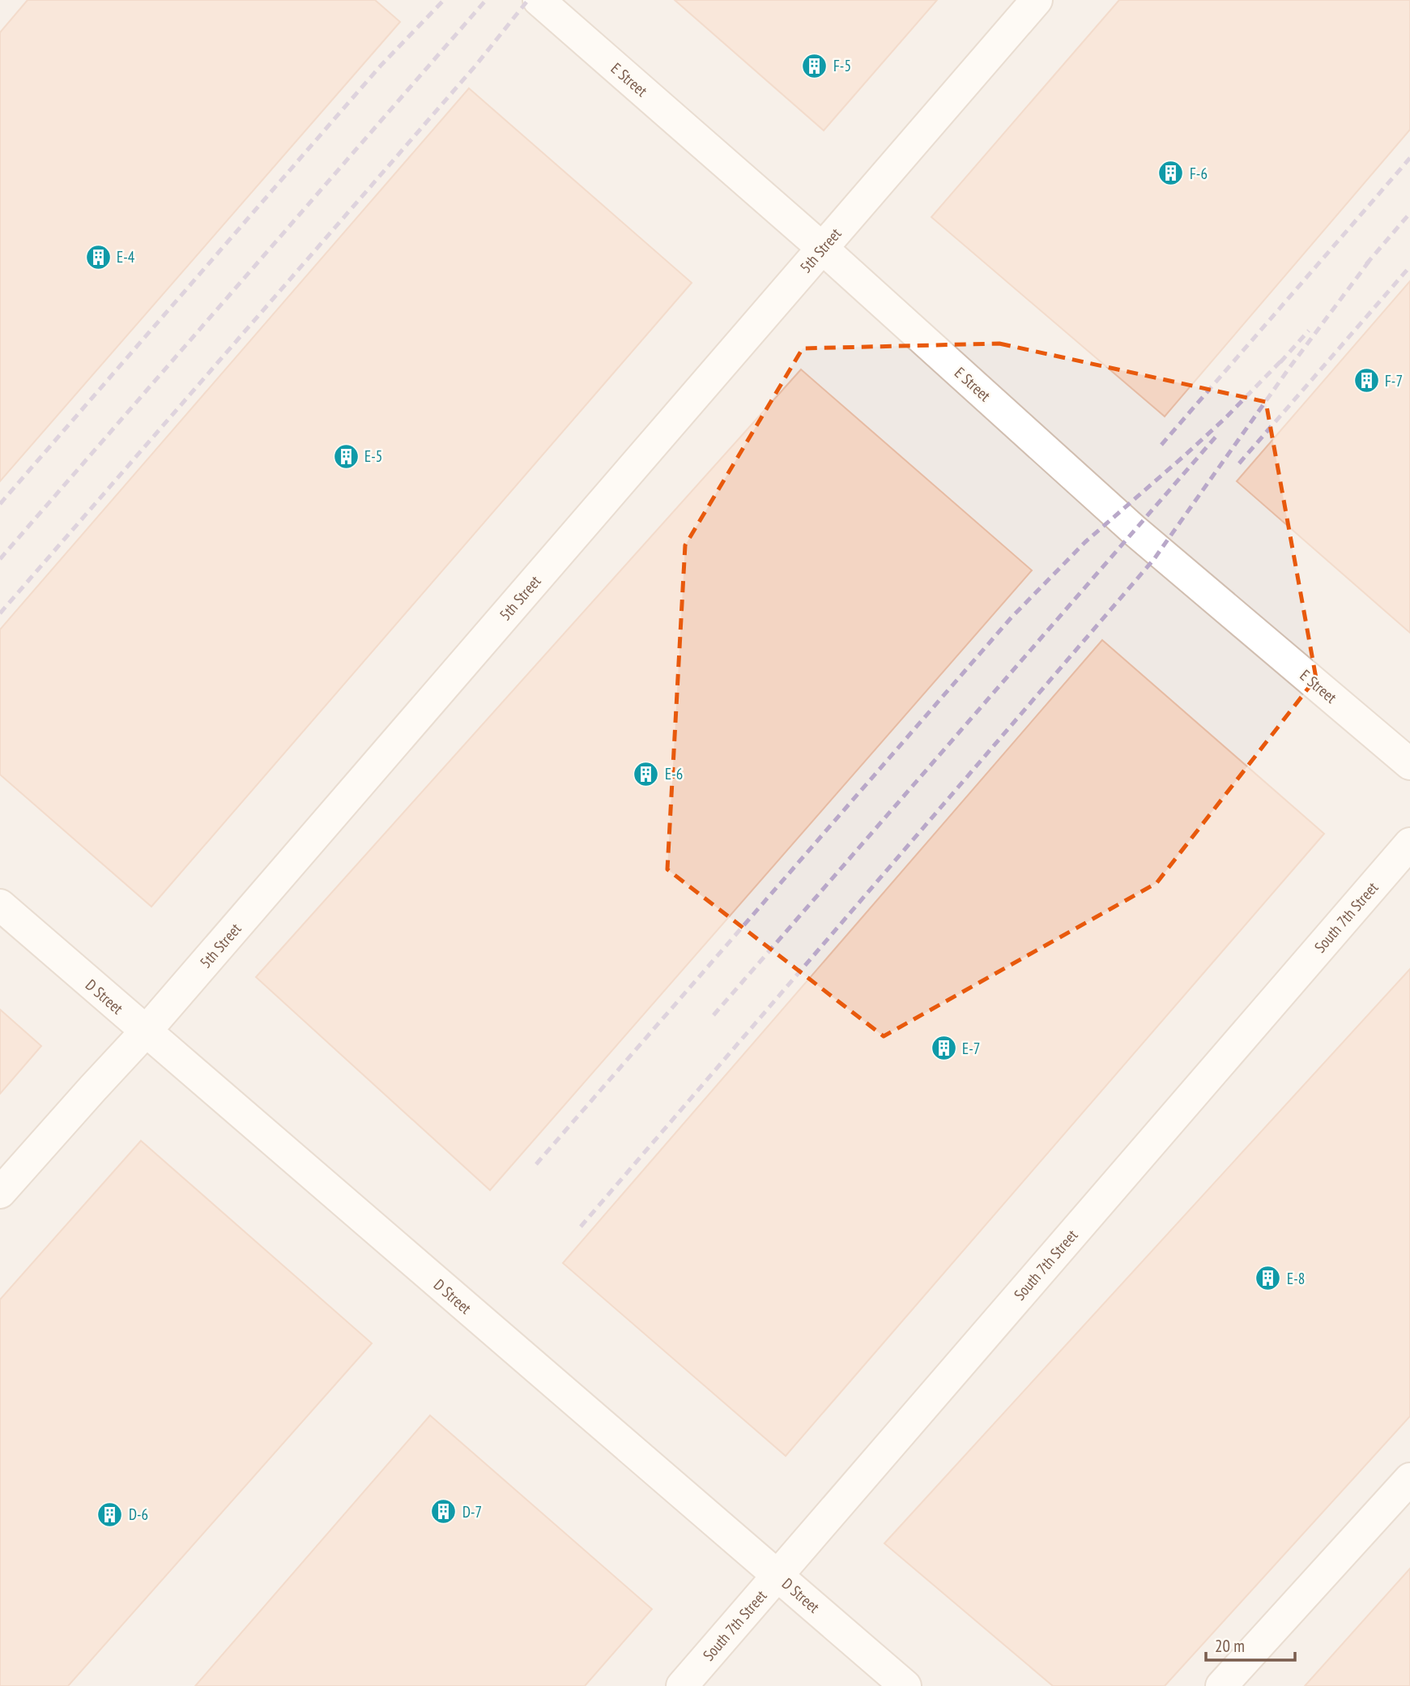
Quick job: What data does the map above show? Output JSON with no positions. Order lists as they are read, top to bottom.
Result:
{
  "streets": {
    "lane": [
      "E Street",
      "5th Street",
      "South 7th Street",
      "D Street"
    ]
  },
  "crossings": [
    ["E Street", "5th Street"],
    ["5th Street", "D Street"],
    ["South 7th Street", "D Street"]
  ],
  "places": {
    "building": [
      "F-5",
      "F-6",
      "E-4",
      "F-7",
      "E-5",
      "E-6",
      "E-7",
      "E-8",
      "D-7",
      "D-6"
    ]
  },
  "scale_bar": "20 m"
}
